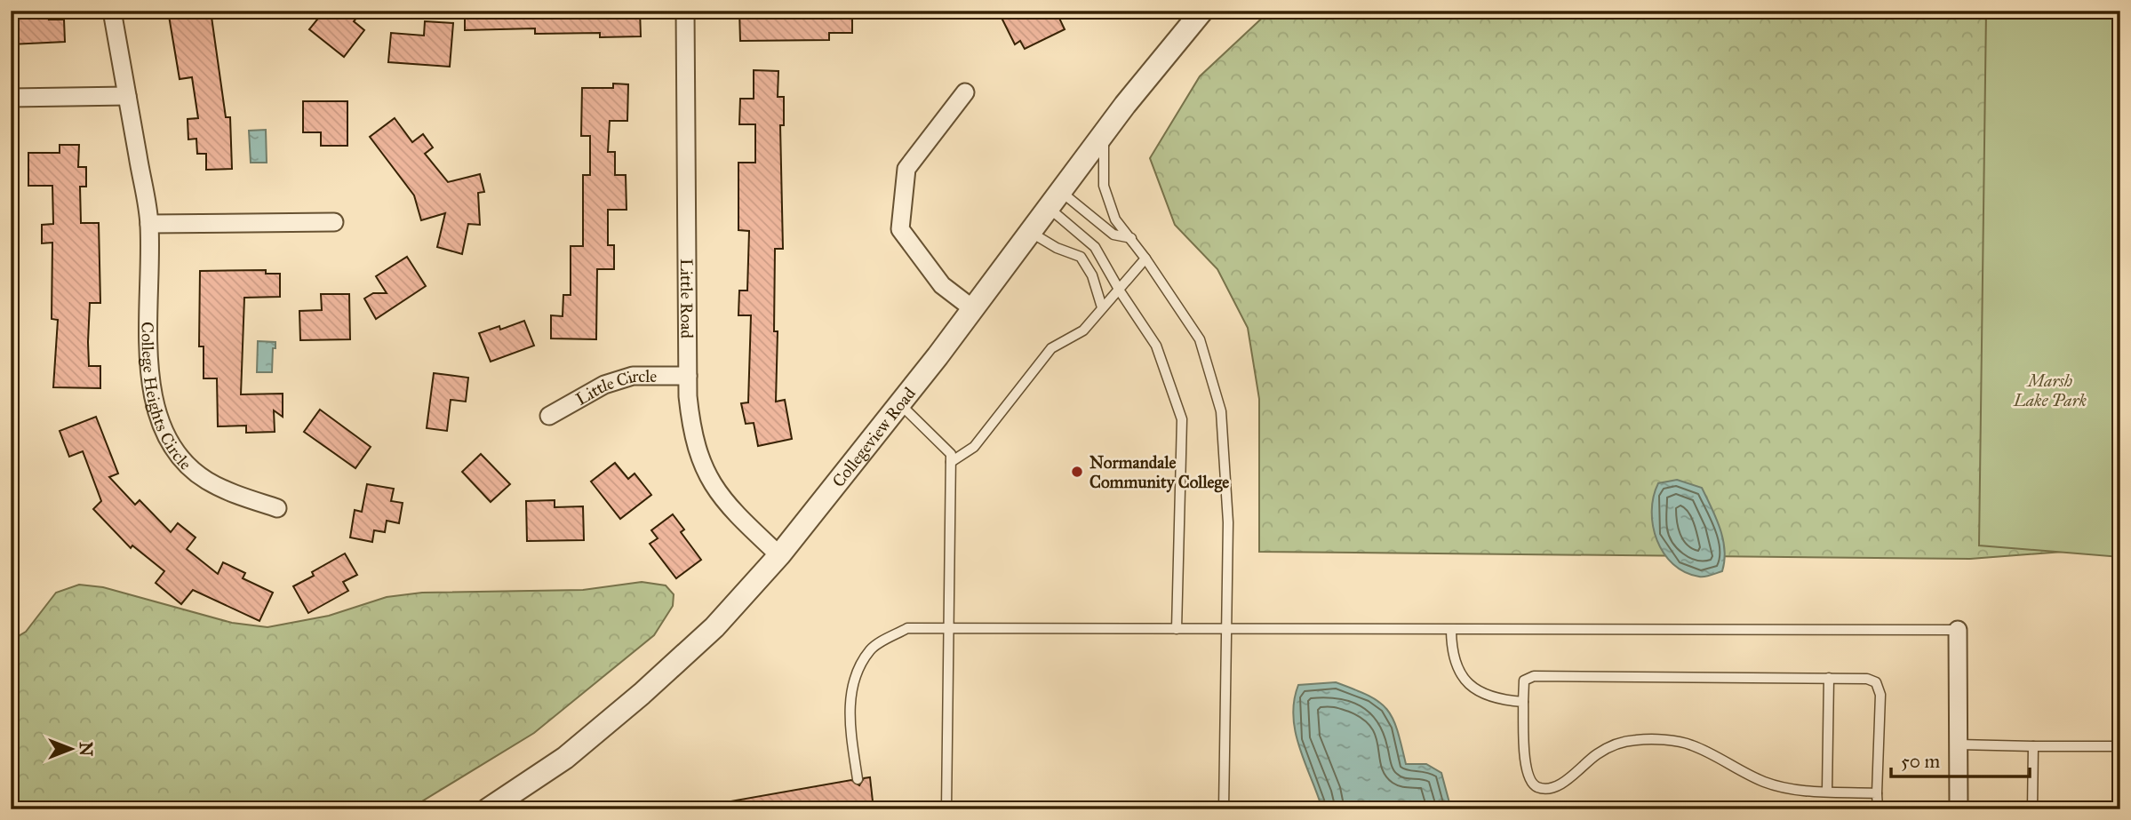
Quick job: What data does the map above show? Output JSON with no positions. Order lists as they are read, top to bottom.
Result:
{
  "streets": {
    "street": [
      "Little Road",
      "Little Circle",
      "College Heights Circle",
      "Collegeview Road"
    ]
  },
  "crossings": [
    ["Little Road", "Little Circle"],
    ["Little Road", "Collegeview Road"]
  ],
  "parks": ["Marsh Lake Park"],
  "places": ["Normandale Community College"],
  "scale_bar": "50 m",
  "north": "right"
}
